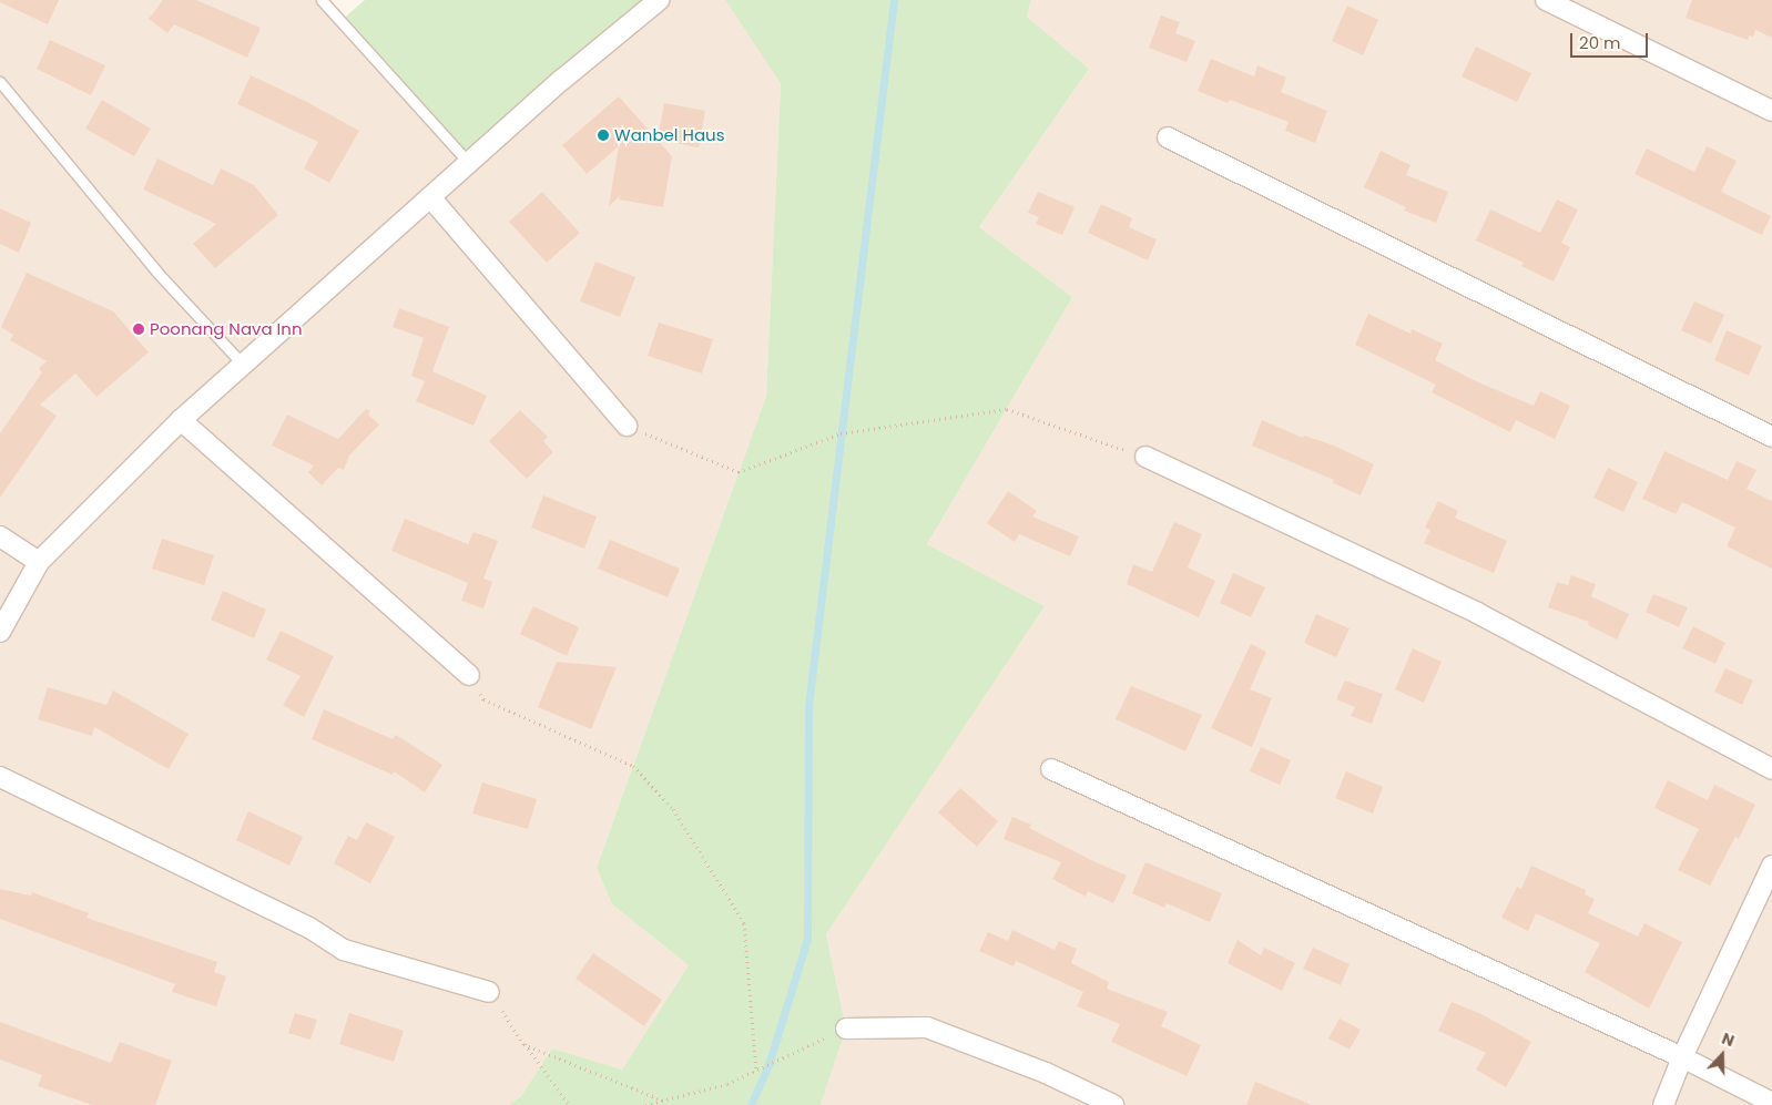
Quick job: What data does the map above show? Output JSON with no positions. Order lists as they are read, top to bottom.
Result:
{
  "places": ["Wanbel Haus", "Poonang Nava Inn"],
  "scale_bar": "20 m",
  "north": "top"
}
